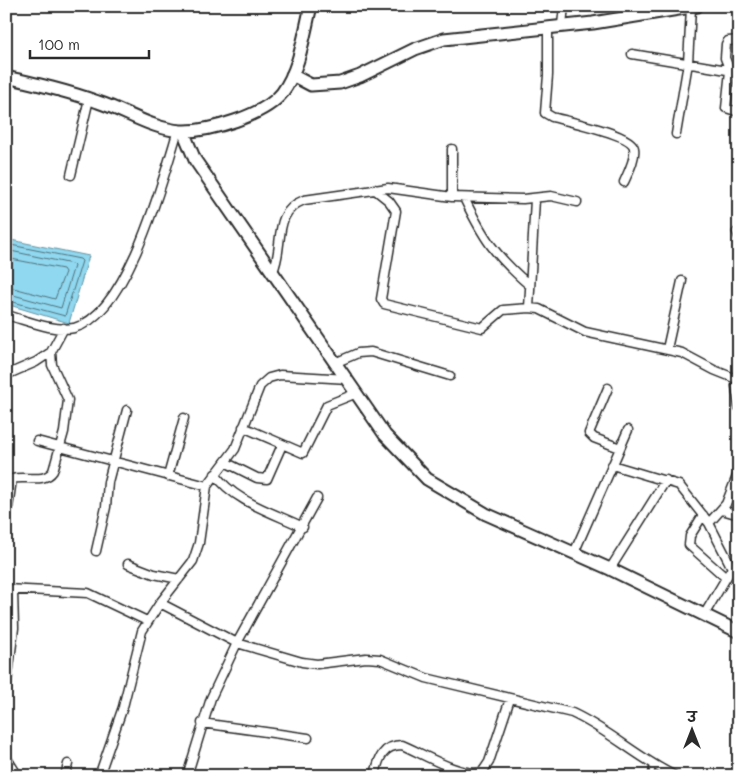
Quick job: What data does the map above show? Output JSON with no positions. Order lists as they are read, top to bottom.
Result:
{
  "scale_bar": "100 m",
  "north": "top"
}
